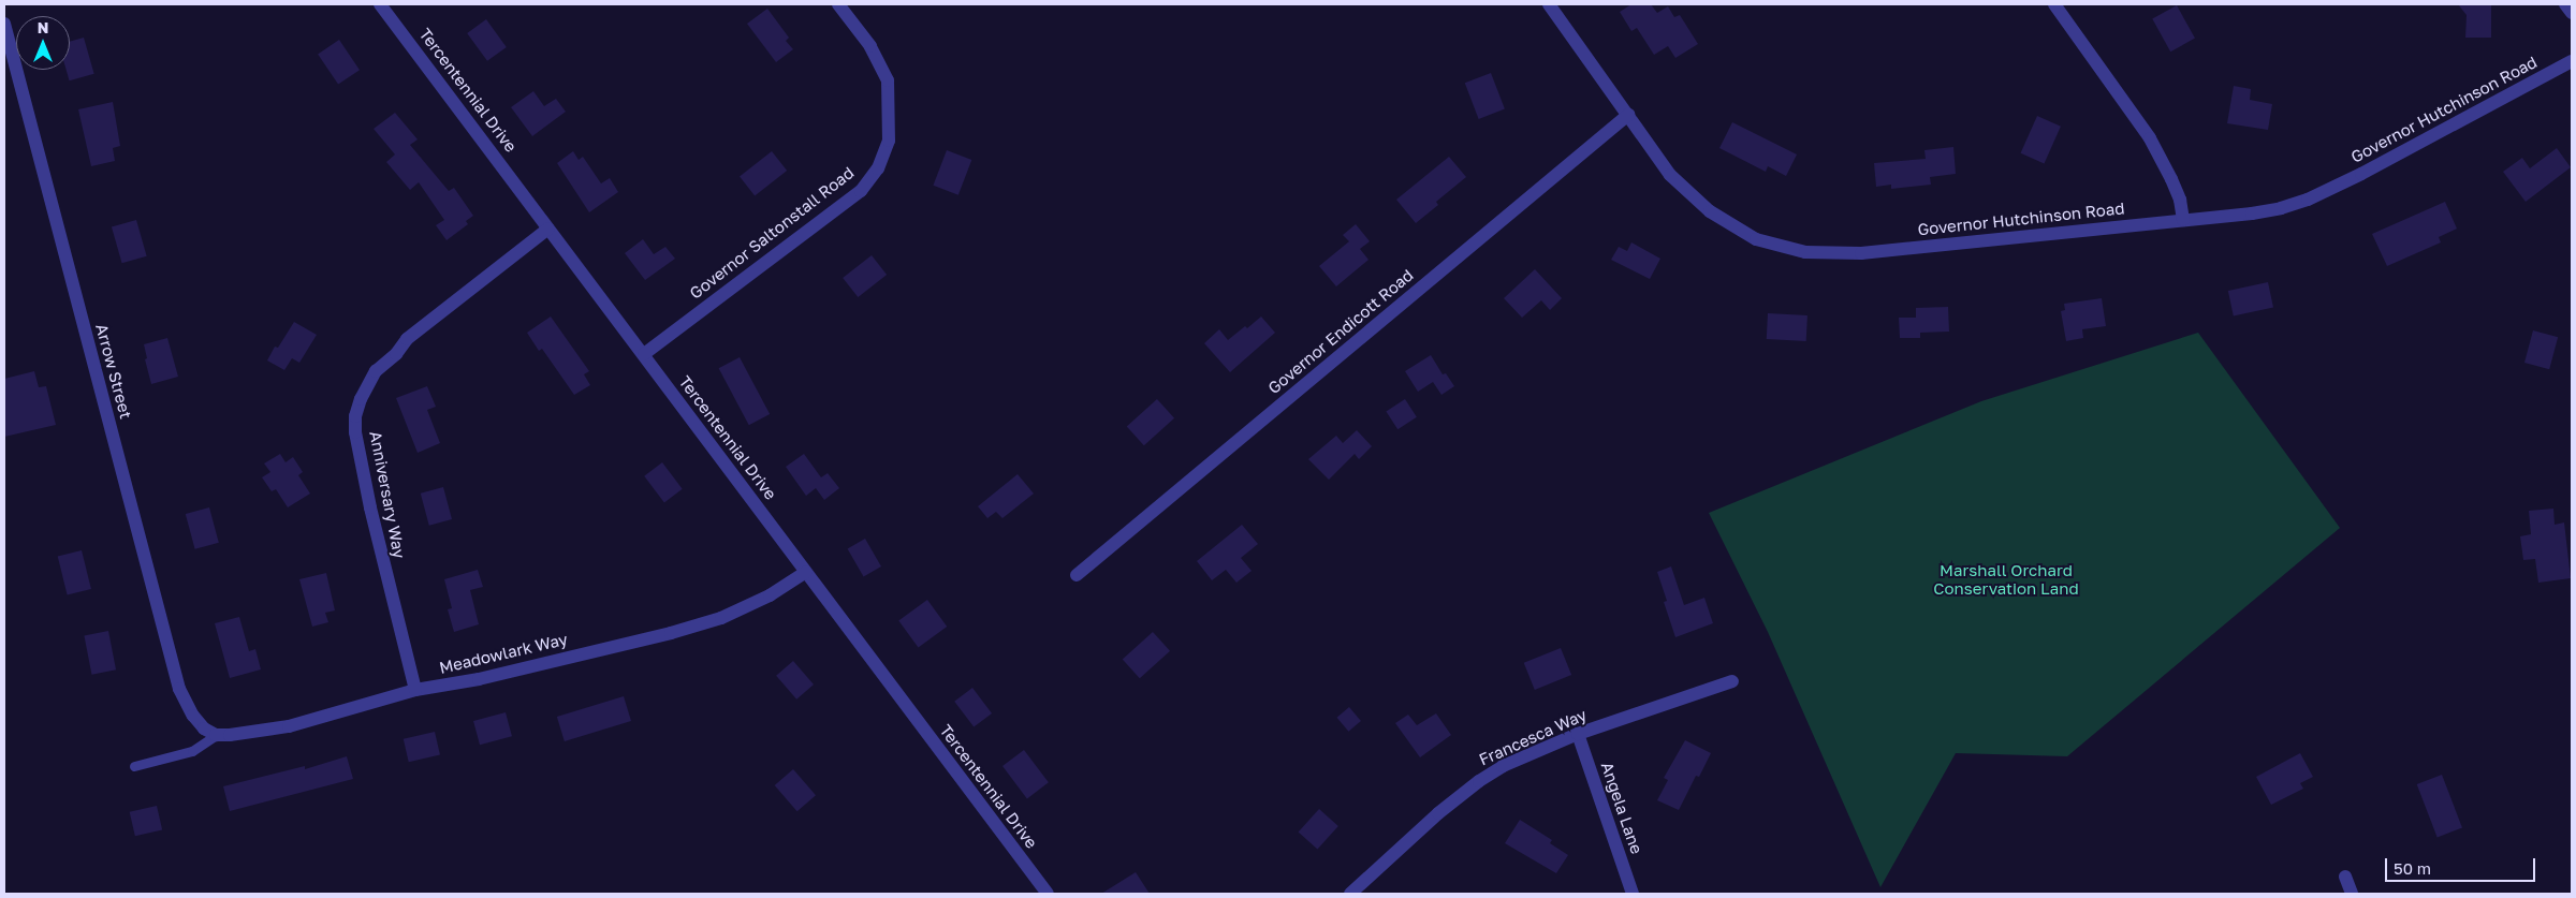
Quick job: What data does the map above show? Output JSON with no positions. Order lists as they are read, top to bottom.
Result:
{
  "streets": {
    "street": [
      "Tercentennial Drive",
      "Governor Hutchinson Road",
      "Governor Saltonstall Road",
      "Governor Endicott Road",
      "Arrow Street",
      "Anniversary Way",
      "Meadowlark Way",
      "Francesca Way",
      "Angela Lane"
    ]
  },
  "crossings": [
    ["Tercentennial Drive", "Governor Saltonstall Road"],
    ["Tercentennial Drive", "Anniversary Way"],
    ["Tercentennial Drive", "Meadowlark Way"],
    ["Governor Hutchinson Road", "Governor Endicott Road"],
    ["Arrow Street", "Meadowlark Way"],
    ["Anniversary Way", "Meadowlark Way"],
    ["Francesca Way", "Angela Lane"]
  ],
  "parks": ["Marshall Orchard Conservation Land"],
  "scale_bar": "50 m",
  "north": "top"
}
